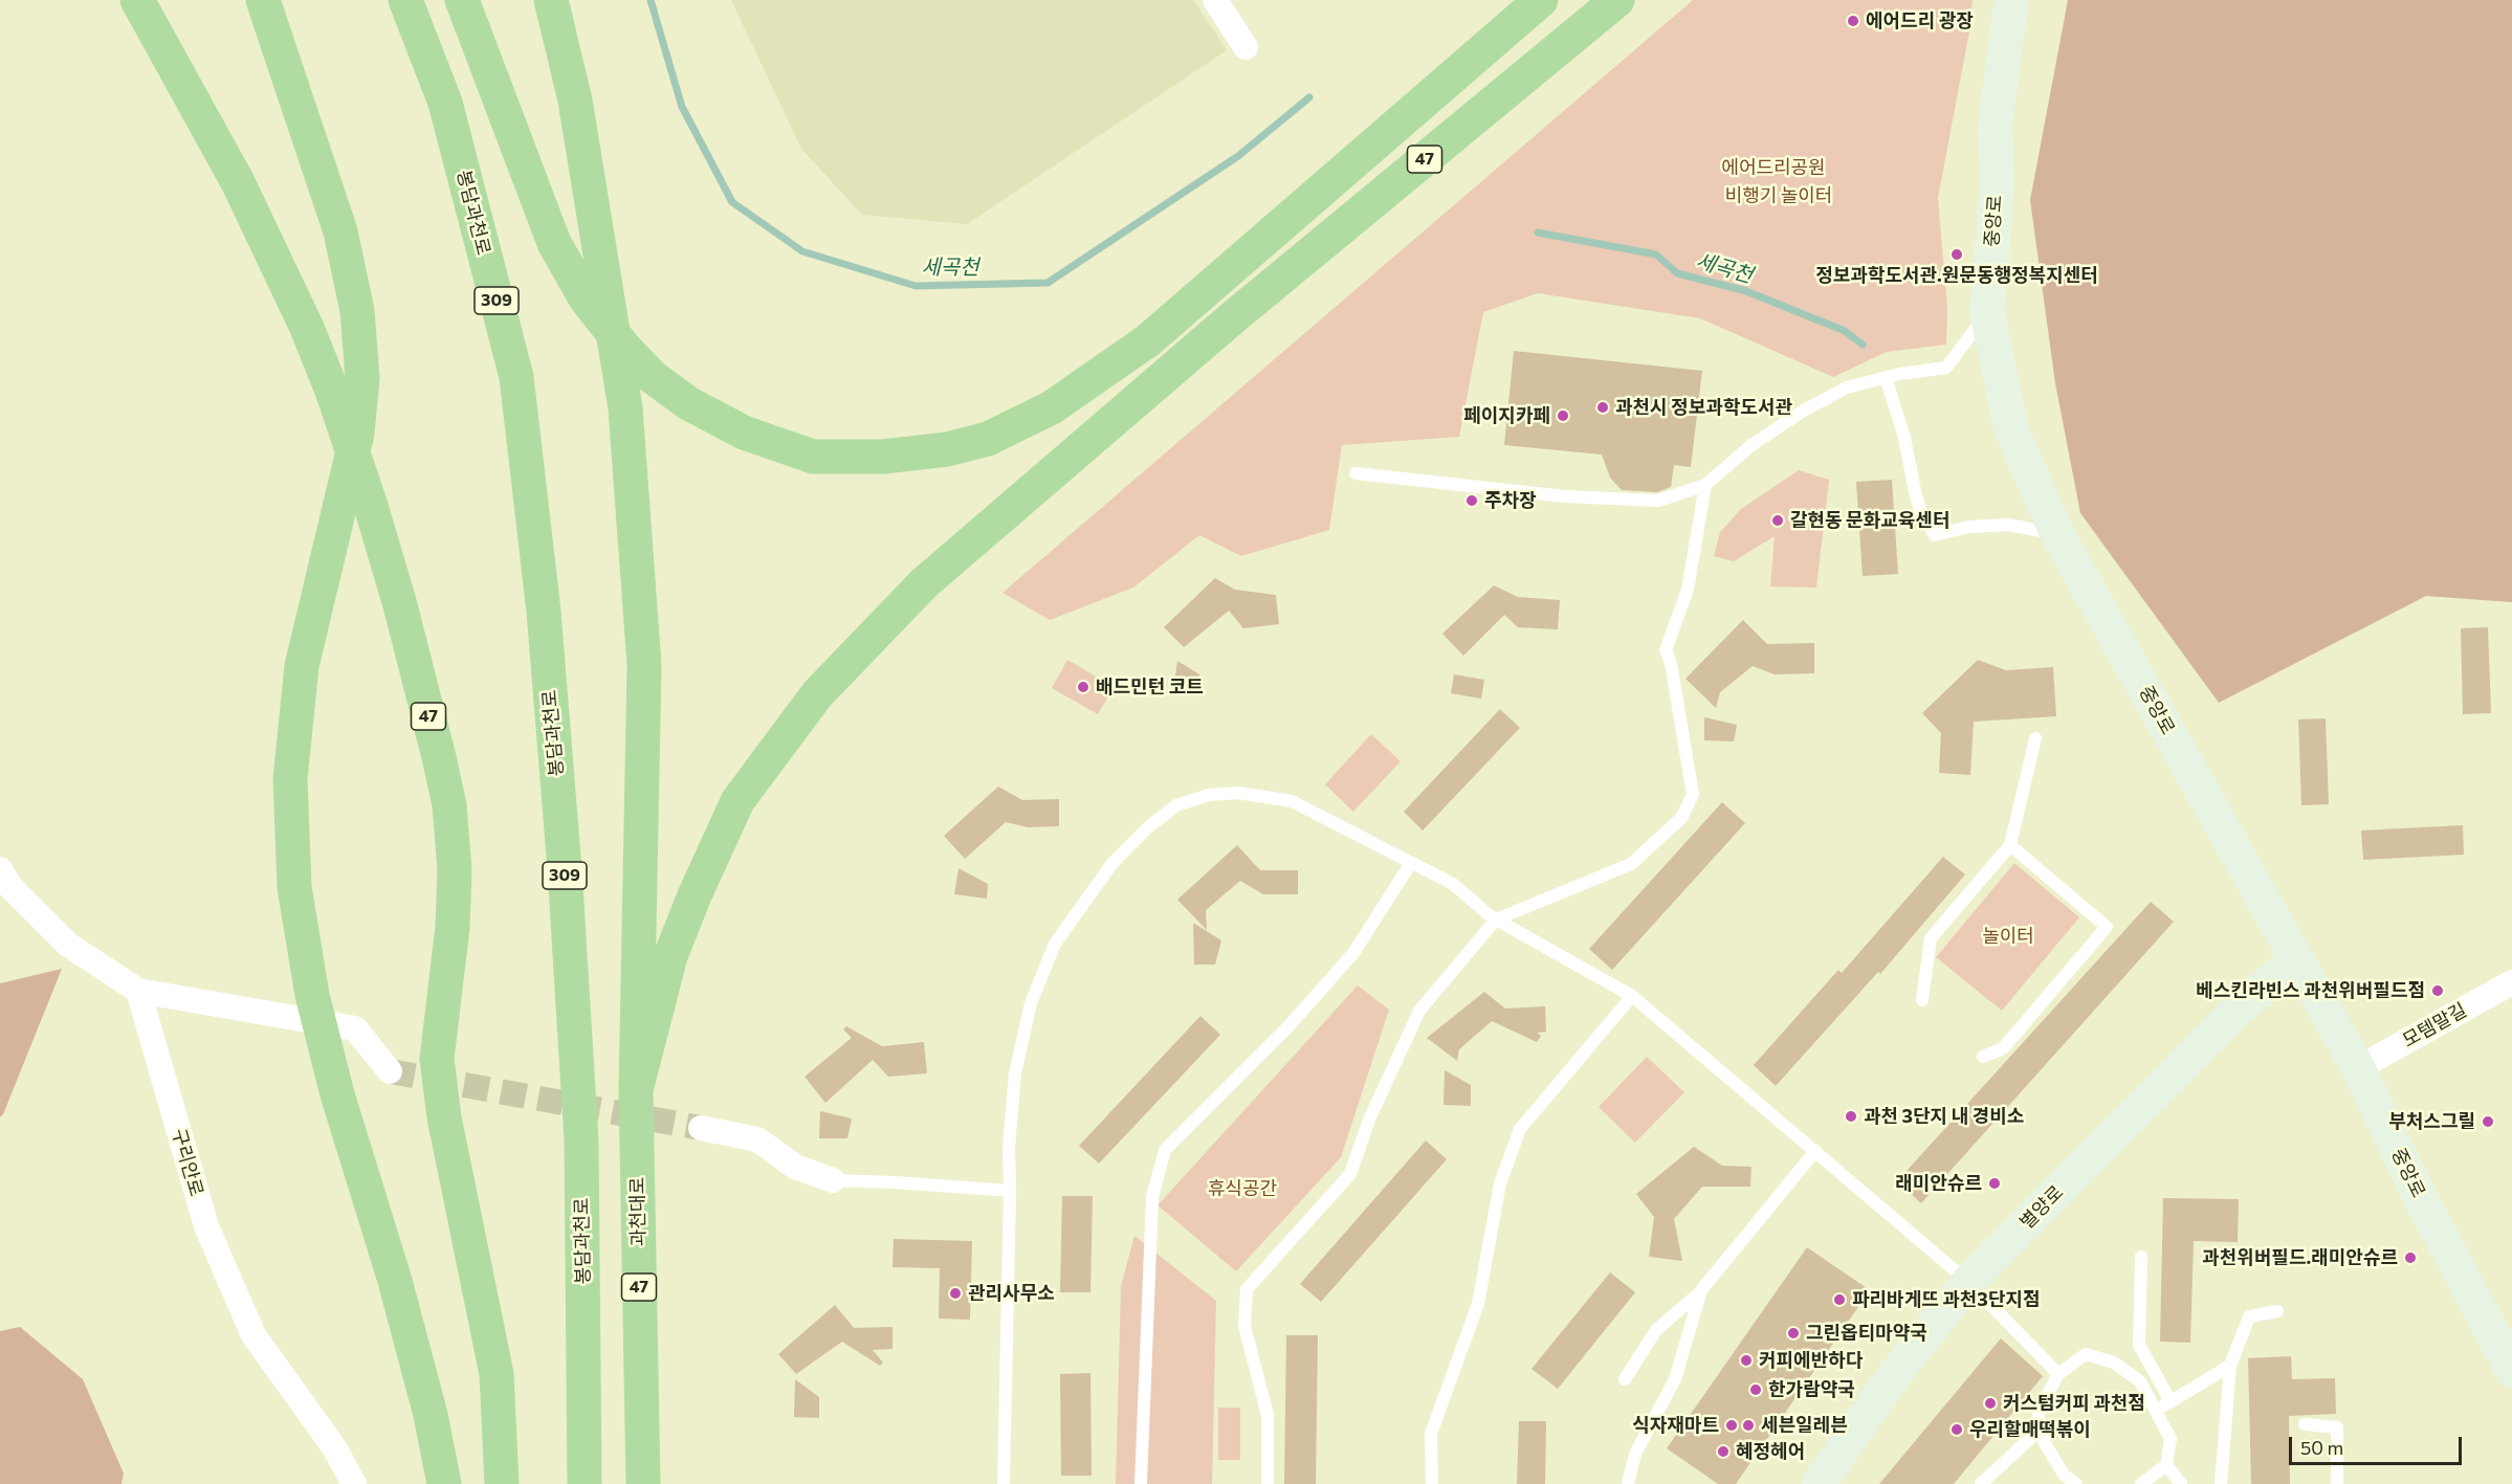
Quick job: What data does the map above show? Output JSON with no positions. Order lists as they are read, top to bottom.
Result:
{
  "streets": {
    "highway": [
      "47",
      "봉담과천로",
      "309",
      "과천대로"
    ],
    "street": [
      "중앙로",
      "모템말길",
      "구리안로",
      "별양로"
    ]
  },
  "crossings": [
    ["47", "과천대로"],
    ["중앙로", "모템말길"],
    ["중앙로", "별양로"]
  ],
  "water": ["세곡천"],
  "parks": [
    "에어드리공원",
    "비행기 놀이터",
    "놀이터",
    "휴식공간"
  ],
  "places": [
    "에어드리 광장",
    "정보과학도서관.원문동행정복지센터",
    "과천시 정보과학도서관",
    "페이지카페",
    "주차장",
    "갈현동 문화교육센터",
    "배드민턴 코트",
    "베스킨라빈스 과천위버필드점",
    "과천 3단지 내 경비소",
    "부처스그릴",
    "래미안슈르",
    "과천위버필드.래미안슈르",
    "관리사무소",
    "파리바게뜨 과천3단지점",
    "그린옵티마약국",
    "커피에반하다",
    "한가람약국",
    "커스텀커피 과천점",
    "식자재마트",
    "세븐일레븐",
    "우리할매떡볶이",
    "혜정헤어"
  ],
  "scale_bar": "50 m"
}
